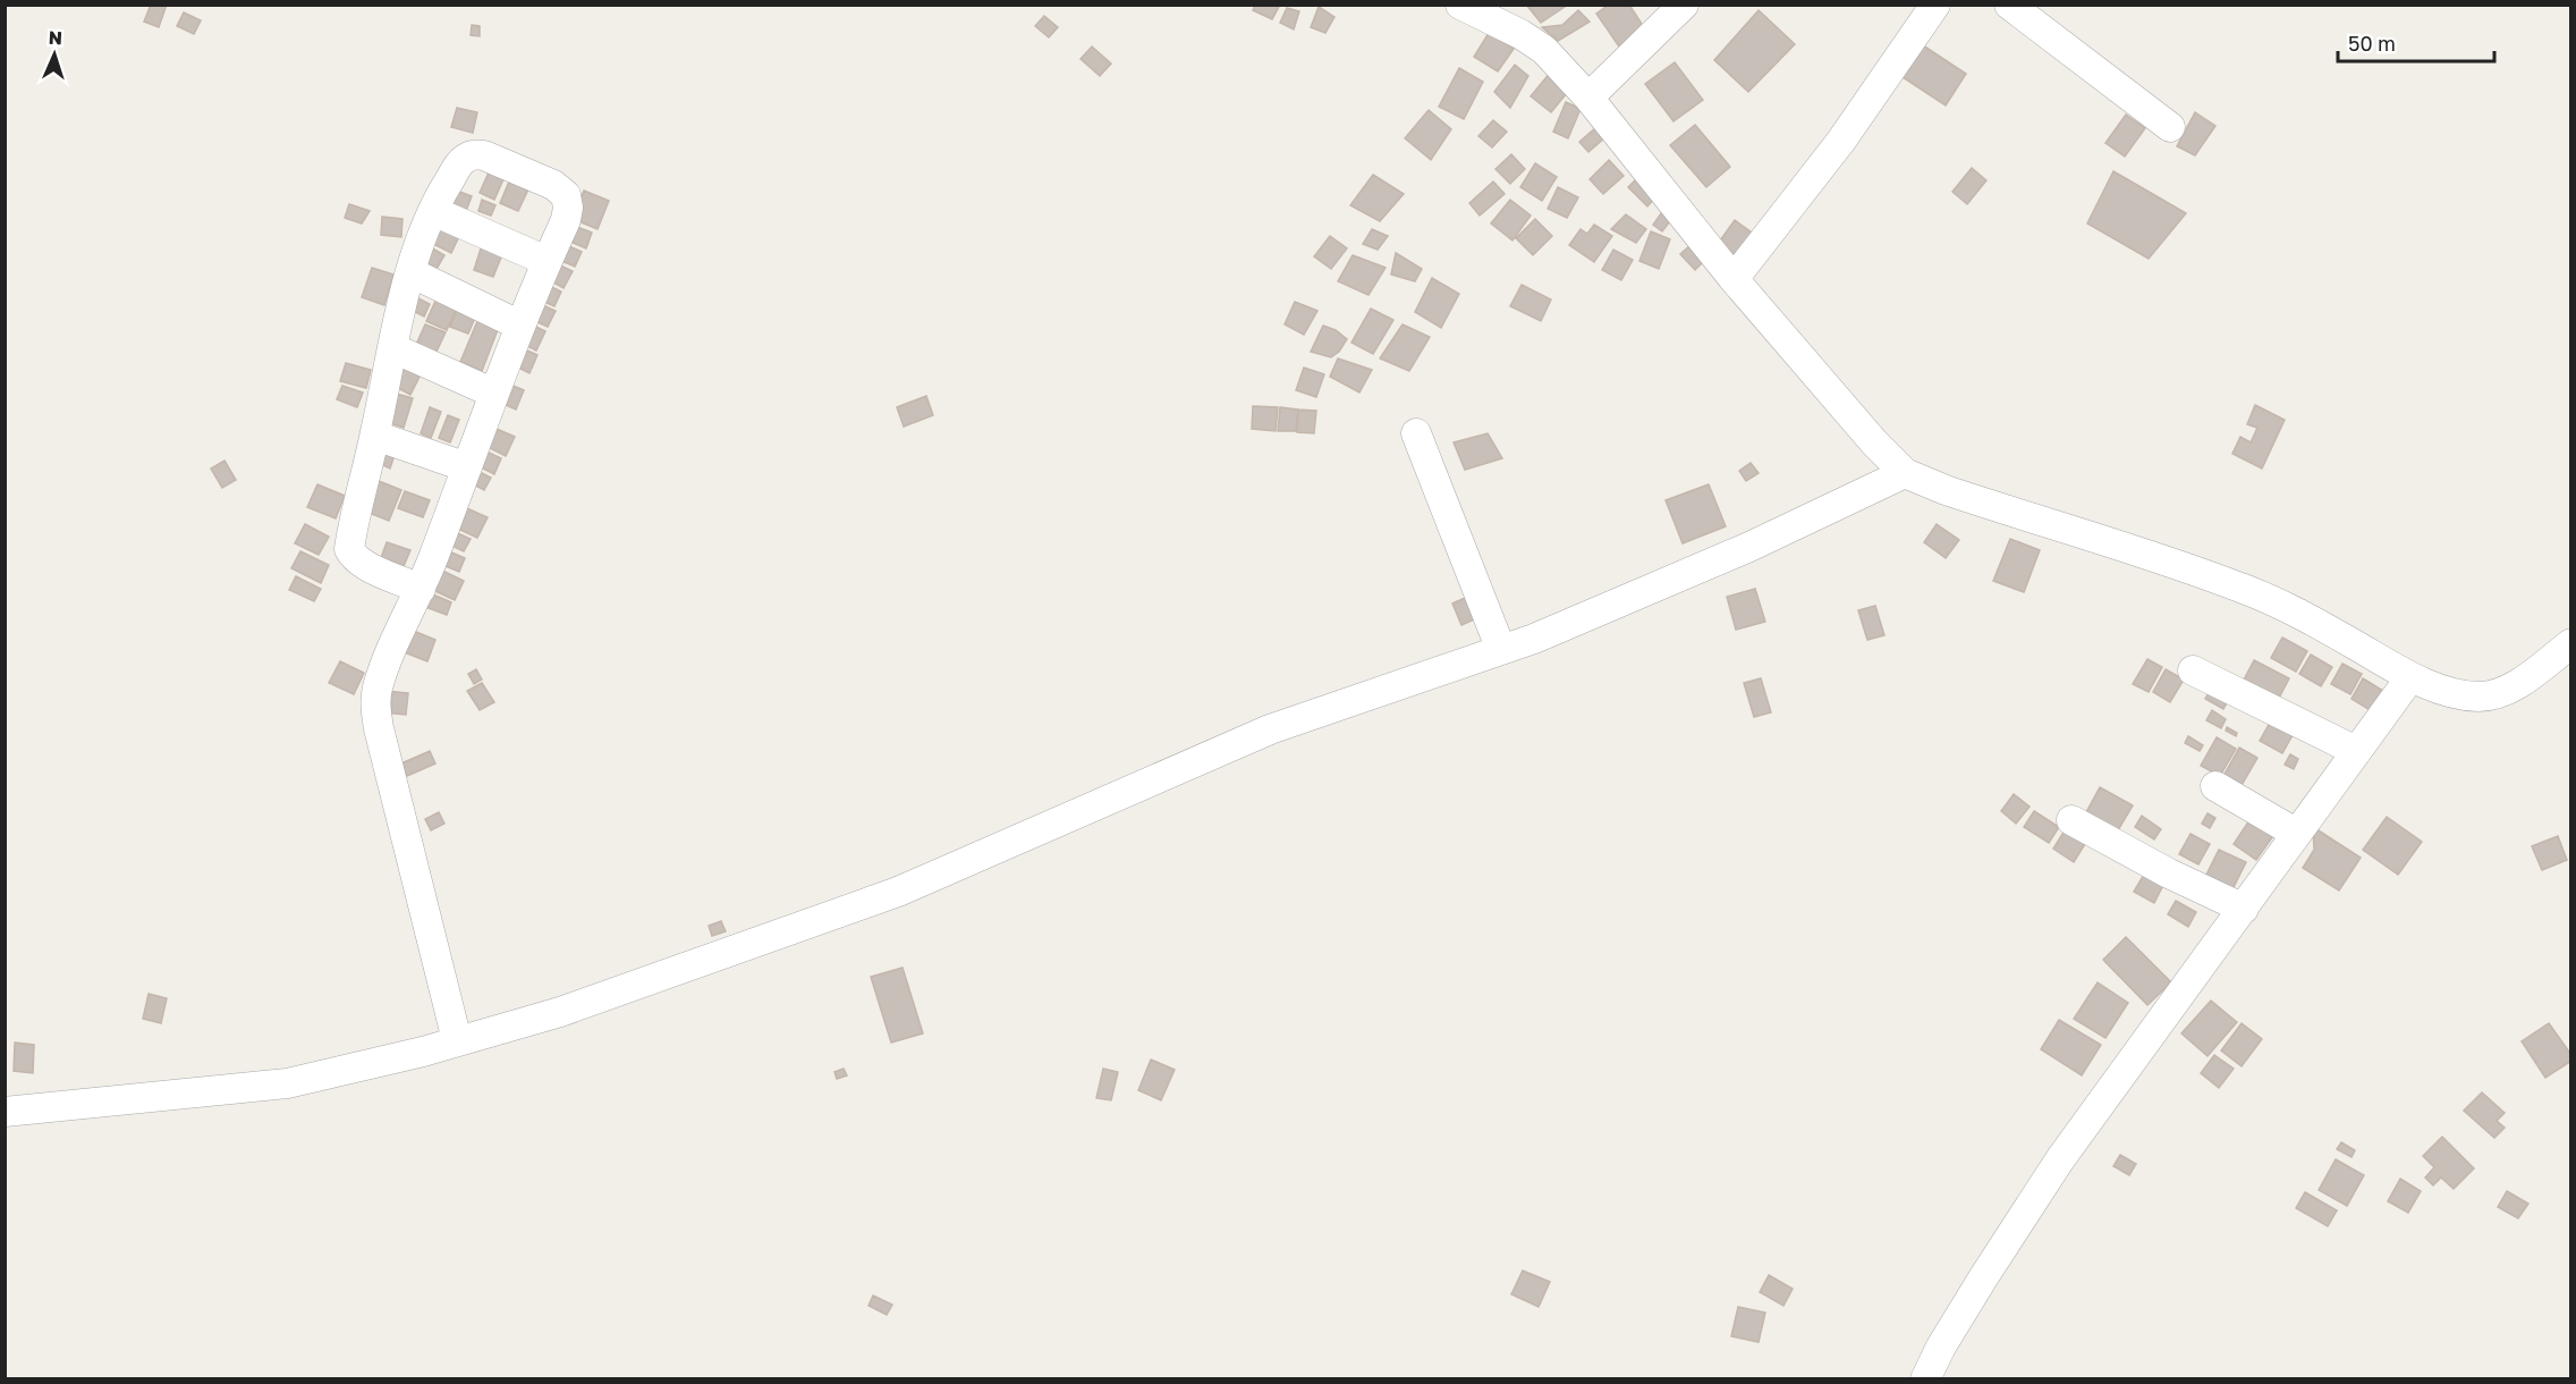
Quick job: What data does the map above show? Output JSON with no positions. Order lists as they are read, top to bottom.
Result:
{
  "scale_bar": "50 m",
  "north": "top"
}
